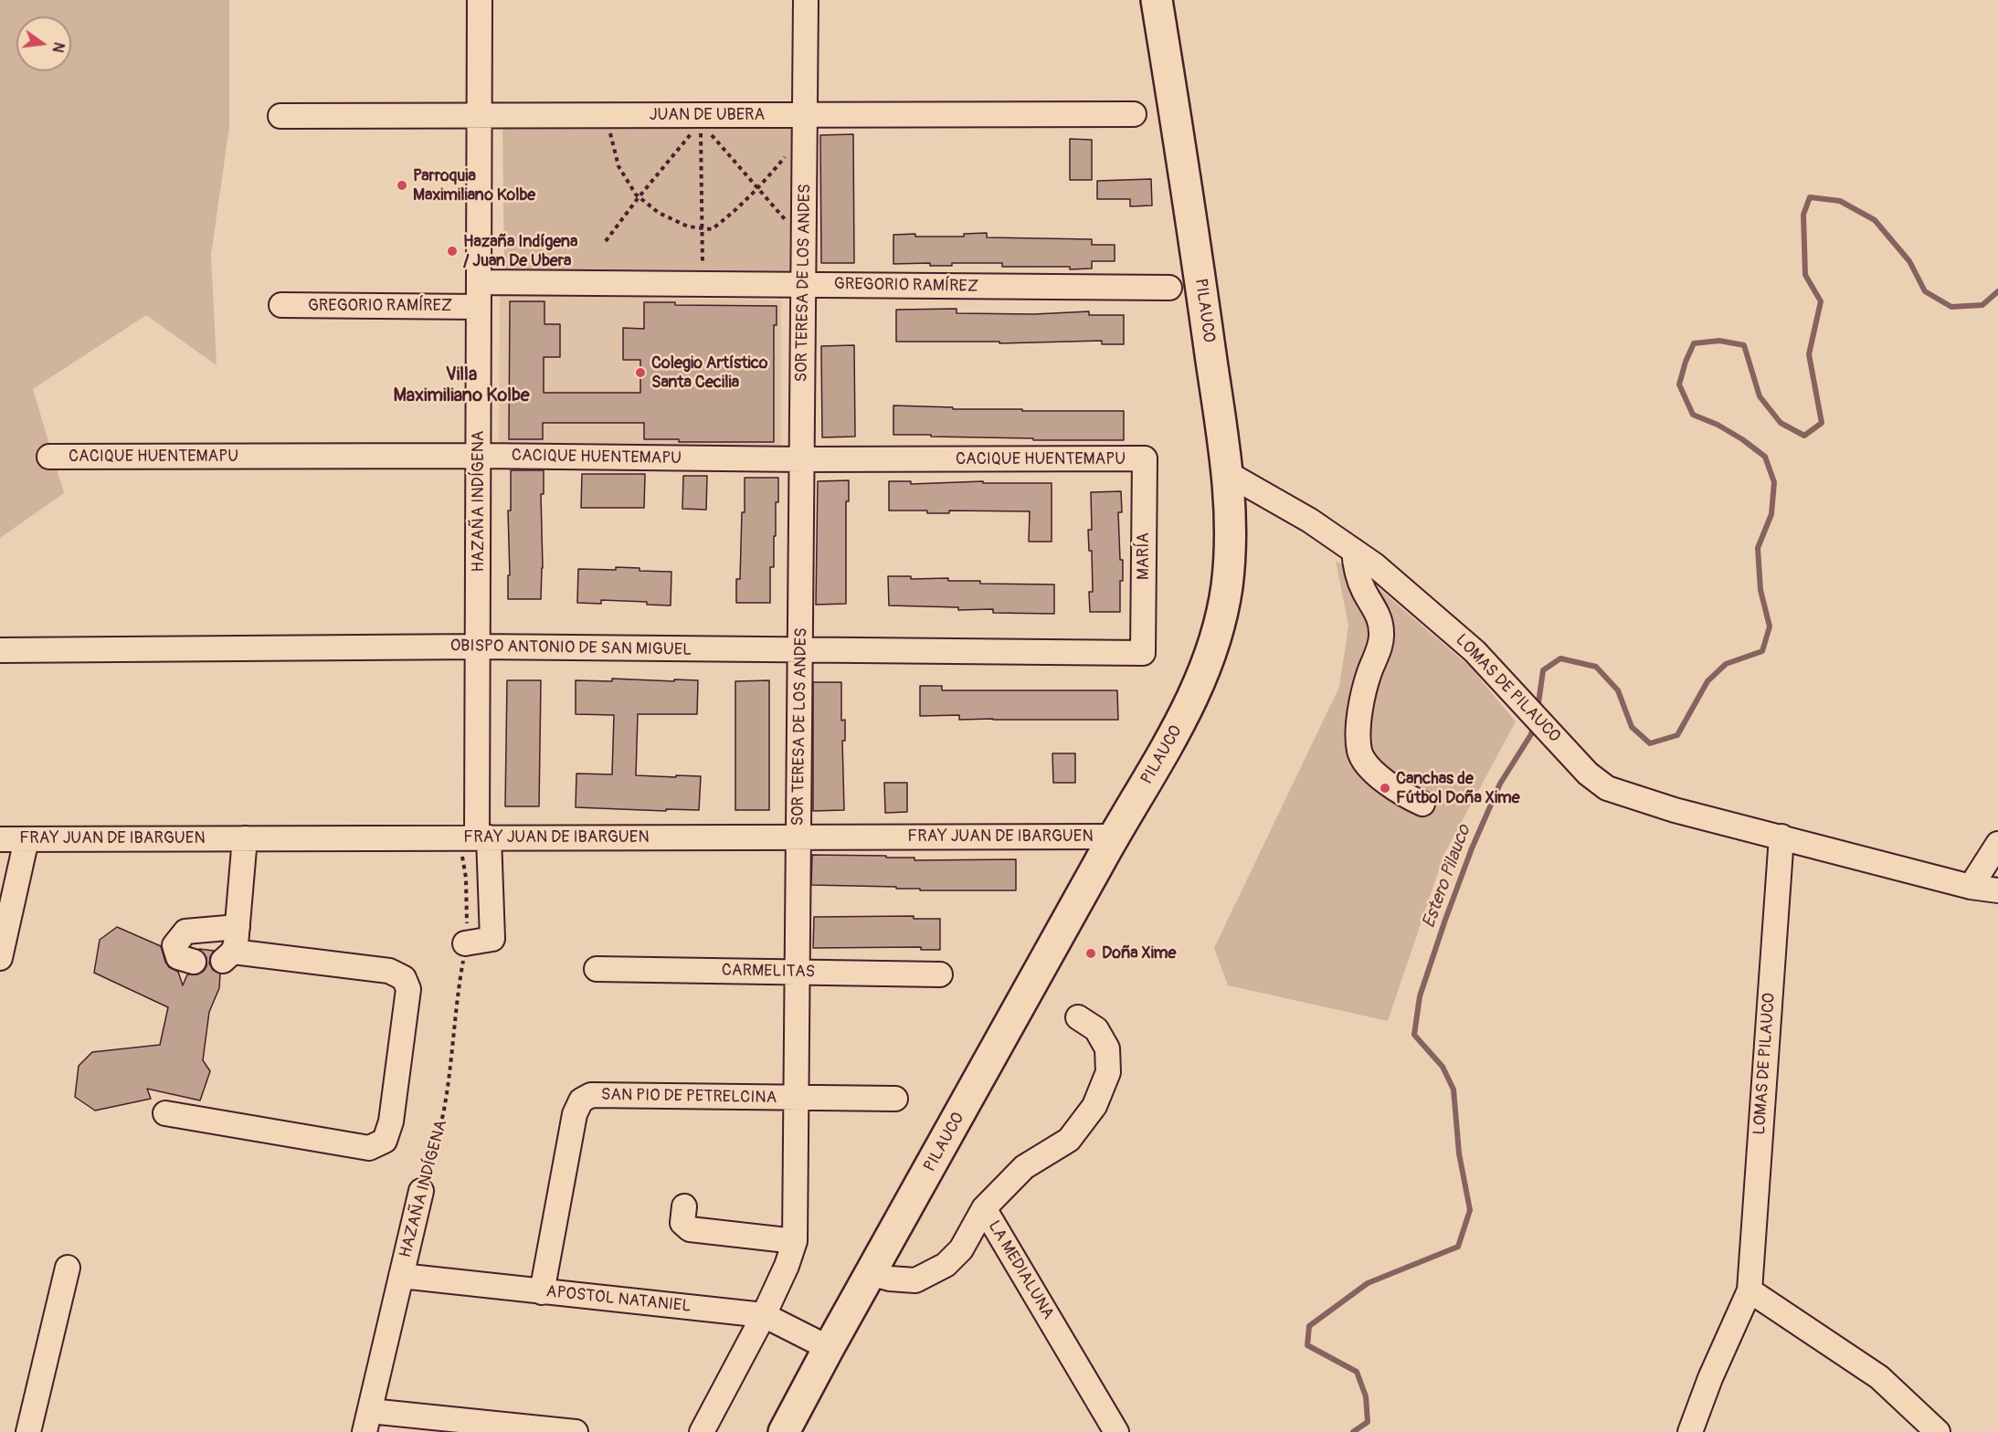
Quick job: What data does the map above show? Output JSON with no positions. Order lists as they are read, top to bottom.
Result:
{
  "streets": {
    "main road": ["PILAUCO"],
    "street": [
      "JUAN DE UBERA",
      "SOR TERESA DE LOS ANDES",
      "GREGORIO RAMÍREZ",
      "CACIQUE HUENTEMAPU",
      "HAZAÑA INDÍGENA",
      "MARÍA",
      "OBISPO ANTONIO DE SAN MIGUEL",
      "LOMAS DE PILAUCO",
      "FRAY JUAN DE IBARGUEN",
      "CARMELITAS",
      "SAN PIO DE PETRELCINA",
      "LA MEDIALUNA",
      "APOSTOL NATANIEL"
    ]
  },
  "crossings": [
    ["JUAN DE UBERA", "SOR TERESA DE LOS ANDES"],
    ["JUAN DE UBERA", "HAZAÑA INDÍGENA"],
    ["SOR TERESA DE LOS ANDES", "GREGORIO RAMÍREZ"],
    ["SOR TERESA DE LOS ANDES", "CACIQUE HUENTEMAPU"],
    ["SOR TERESA DE LOS ANDES", "OBISPO ANTONIO DE SAN MIGUEL"],
    ["SOR TERESA DE LOS ANDES", "FRAY JUAN DE IBARGUEN"],
    ["SOR TERESA DE LOS ANDES", "CARMELITAS"],
    ["SOR TERESA DE LOS ANDES", "SAN PIO DE PETRELCINA"],
    ["SOR TERESA DE LOS ANDES", "APOSTOL NATANIEL"],
    ["GREGORIO RAMÍREZ", "HAZAÑA INDÍGENA"],
    ["PILAUCO", "LOMAS DE PILAUCO"],
    ["PILAUCO", "FRAY JUAN DE IBARGUEN"],
    ["PILAUCO", "LA MEDIALUNA"],
    ["PILAUCO", "APOSTOL NATANIEL"],
    ["CACIQUE HUENTEMAPU", "HAZAÑA INDÍGENA"],
    ["CACIQUE HUENTEMAPU", "MARÍA"],
    ["HAZAÑA INDÍGENA", "OBISPO ANTONIO DE SAN MIGUEL"],
    ["HAZAÑA INDÍGENA", "FRAY JUAN DE IBARGUEN"],
    ["HAZAÑA INDÍGENA", "APOSTOL NATANIEL"],
    ["MARÍA", "OBISPO ANTONIO DE SAN MIGUEL"],
    ["SAN PIO DE PETRELCINA", "APOSTOL NATANIEL"]
  ],
  "districts": ["Villa Maximiliano Kolbe"],
  "water": ["Estero Pilauco"],
  "places": [
    "Parroquia Maximiliano Kolbe",
    "Hazaña Indígena / Juan De Ubera",
    "Colegio Artístico Santa Cecilia",
    "Canchas de Fútbol Doña Xime",
    "Doña Xime"
  ],
  "north": "right"
}
